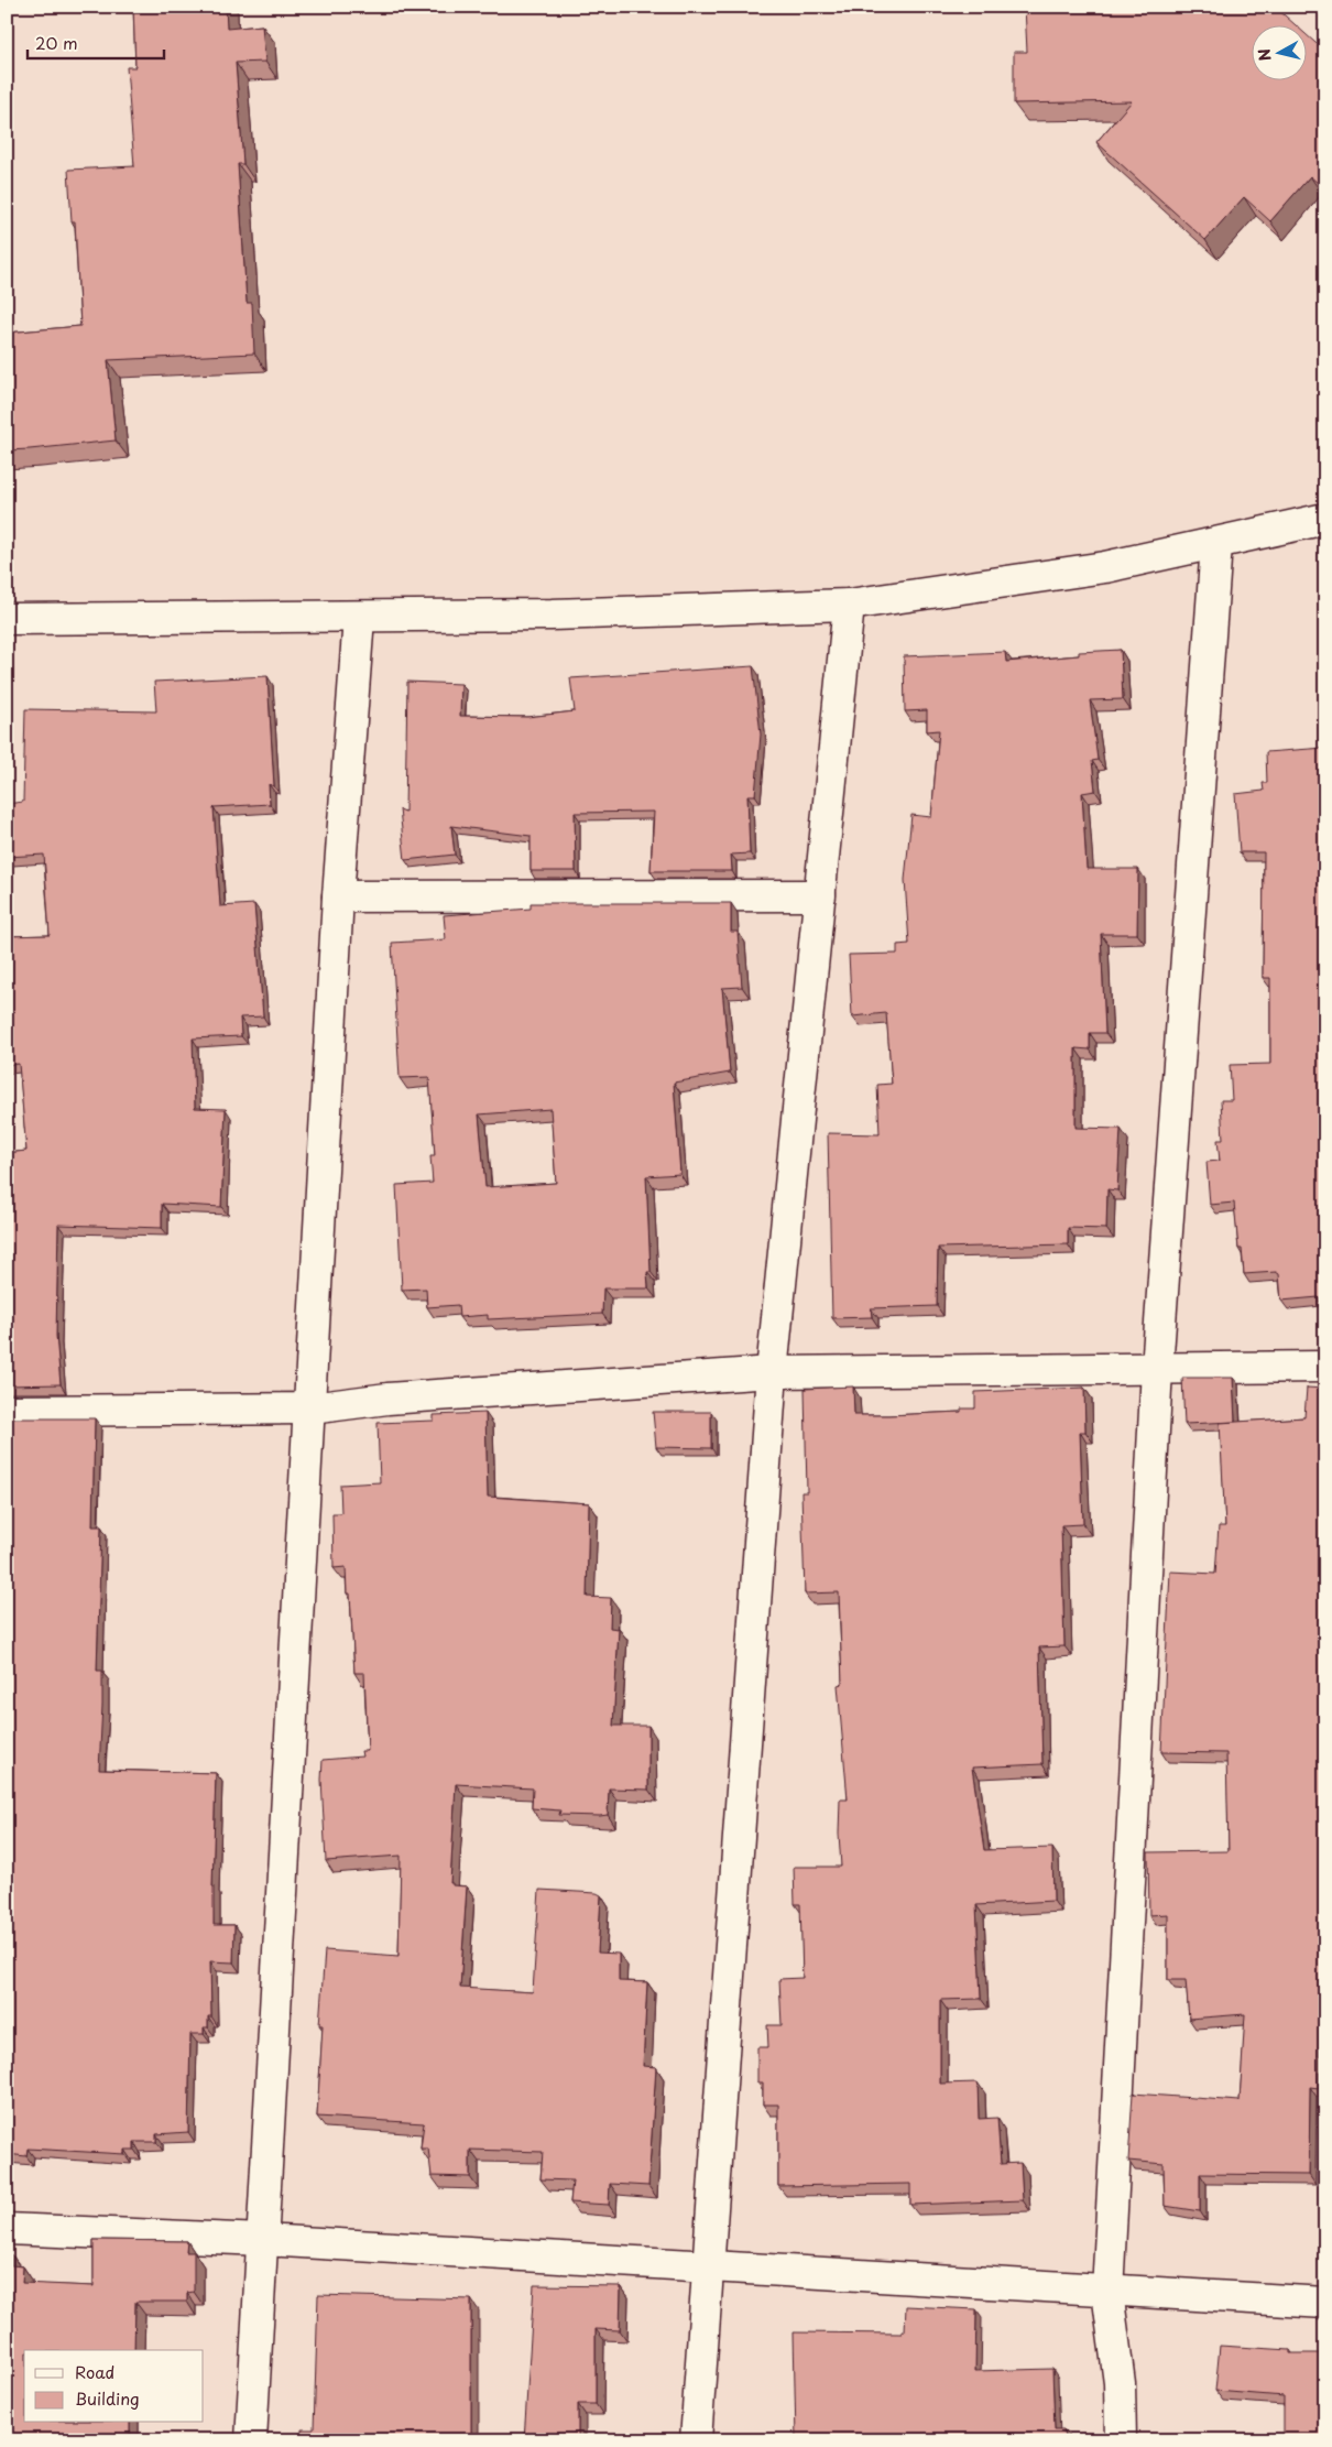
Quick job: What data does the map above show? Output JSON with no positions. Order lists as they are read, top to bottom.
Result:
{
  "legend": ["Road", "Building"],
  "scale_bar": "20 m",
  "north": "left"
}
